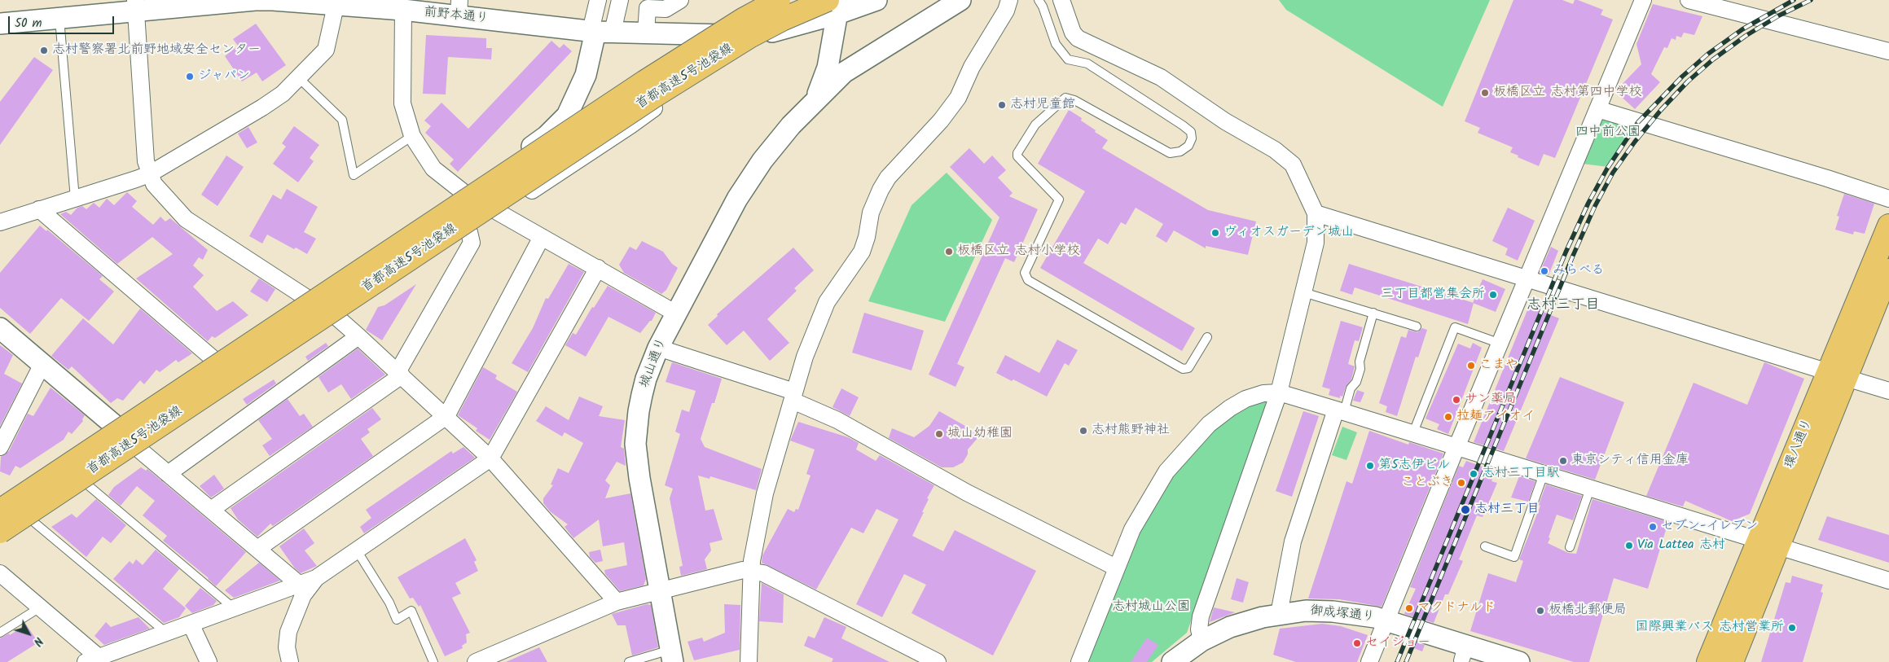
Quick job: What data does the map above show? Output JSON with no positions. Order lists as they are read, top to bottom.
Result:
{
  "streets": {
    "main road": ["首都高速5号池袋線", "環八通り"],
    "street": ["前野本通り", "城山通り", "御成塚通り"]
  },
  "crossings": [
    ["前野本通り", "首都高速5号池袋線"]
  ],
  "districts": ["志村三丁目"],
  "parks": ["四中前公園", "志村城山公園"],
  "places": [
    "志村警察署北前野地域安全センター",
    "ジャパン",
    "板橋区立 志村第四中学校",
    "志村児童館",
    "ヴィオスガーデン城山",
    "板橋区立 志村小学校",
    "みらべる",
    "三丁目都営集会所",
    "こまや",
    "サン薬局",
    "拉麺アイオイ",
    "志村熊野神社",
    "城山幼稚園",
    "東京シティ信用金庫",
    "第5志伊ビル",
    "志村三丁目駅",
    "ことぶき",
    "志村三丁目",
    "セブン-イレブン",
    "Via Lattea 志村",
    "マクドナルド",
    "板橋北郵便局",
    "国際興業バス 志村営業所",
    "セイジョー"
  ],
  "scale_bar": "50 m",
  "north": "bottom right"
}
